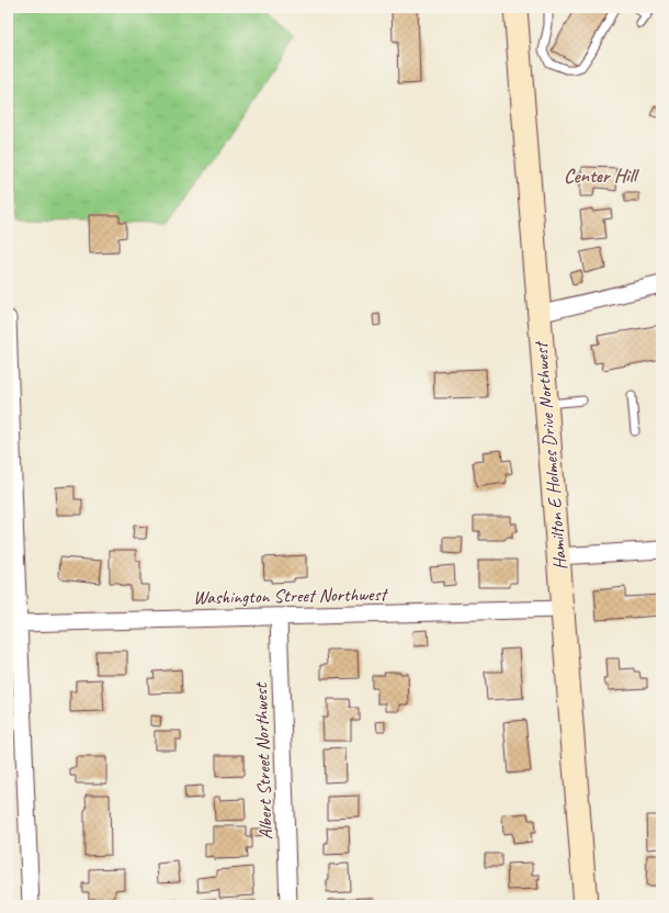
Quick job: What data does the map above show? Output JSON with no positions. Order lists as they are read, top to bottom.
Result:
{
  "streets": {
    "main road": ["Hamilton E Holmes Drive Northwest"],
    "street": ["Washington Street Northwest", "Albert Street Northwest"]
  },
  "crossings": [
    ["Hamilton E Holmes Drive Northwest", "Washington Street Northwest"],
    ["Washington Street Northwest", "Albert Street Northwest"]
  ],
  "districts": ["Center Hill"]
}
